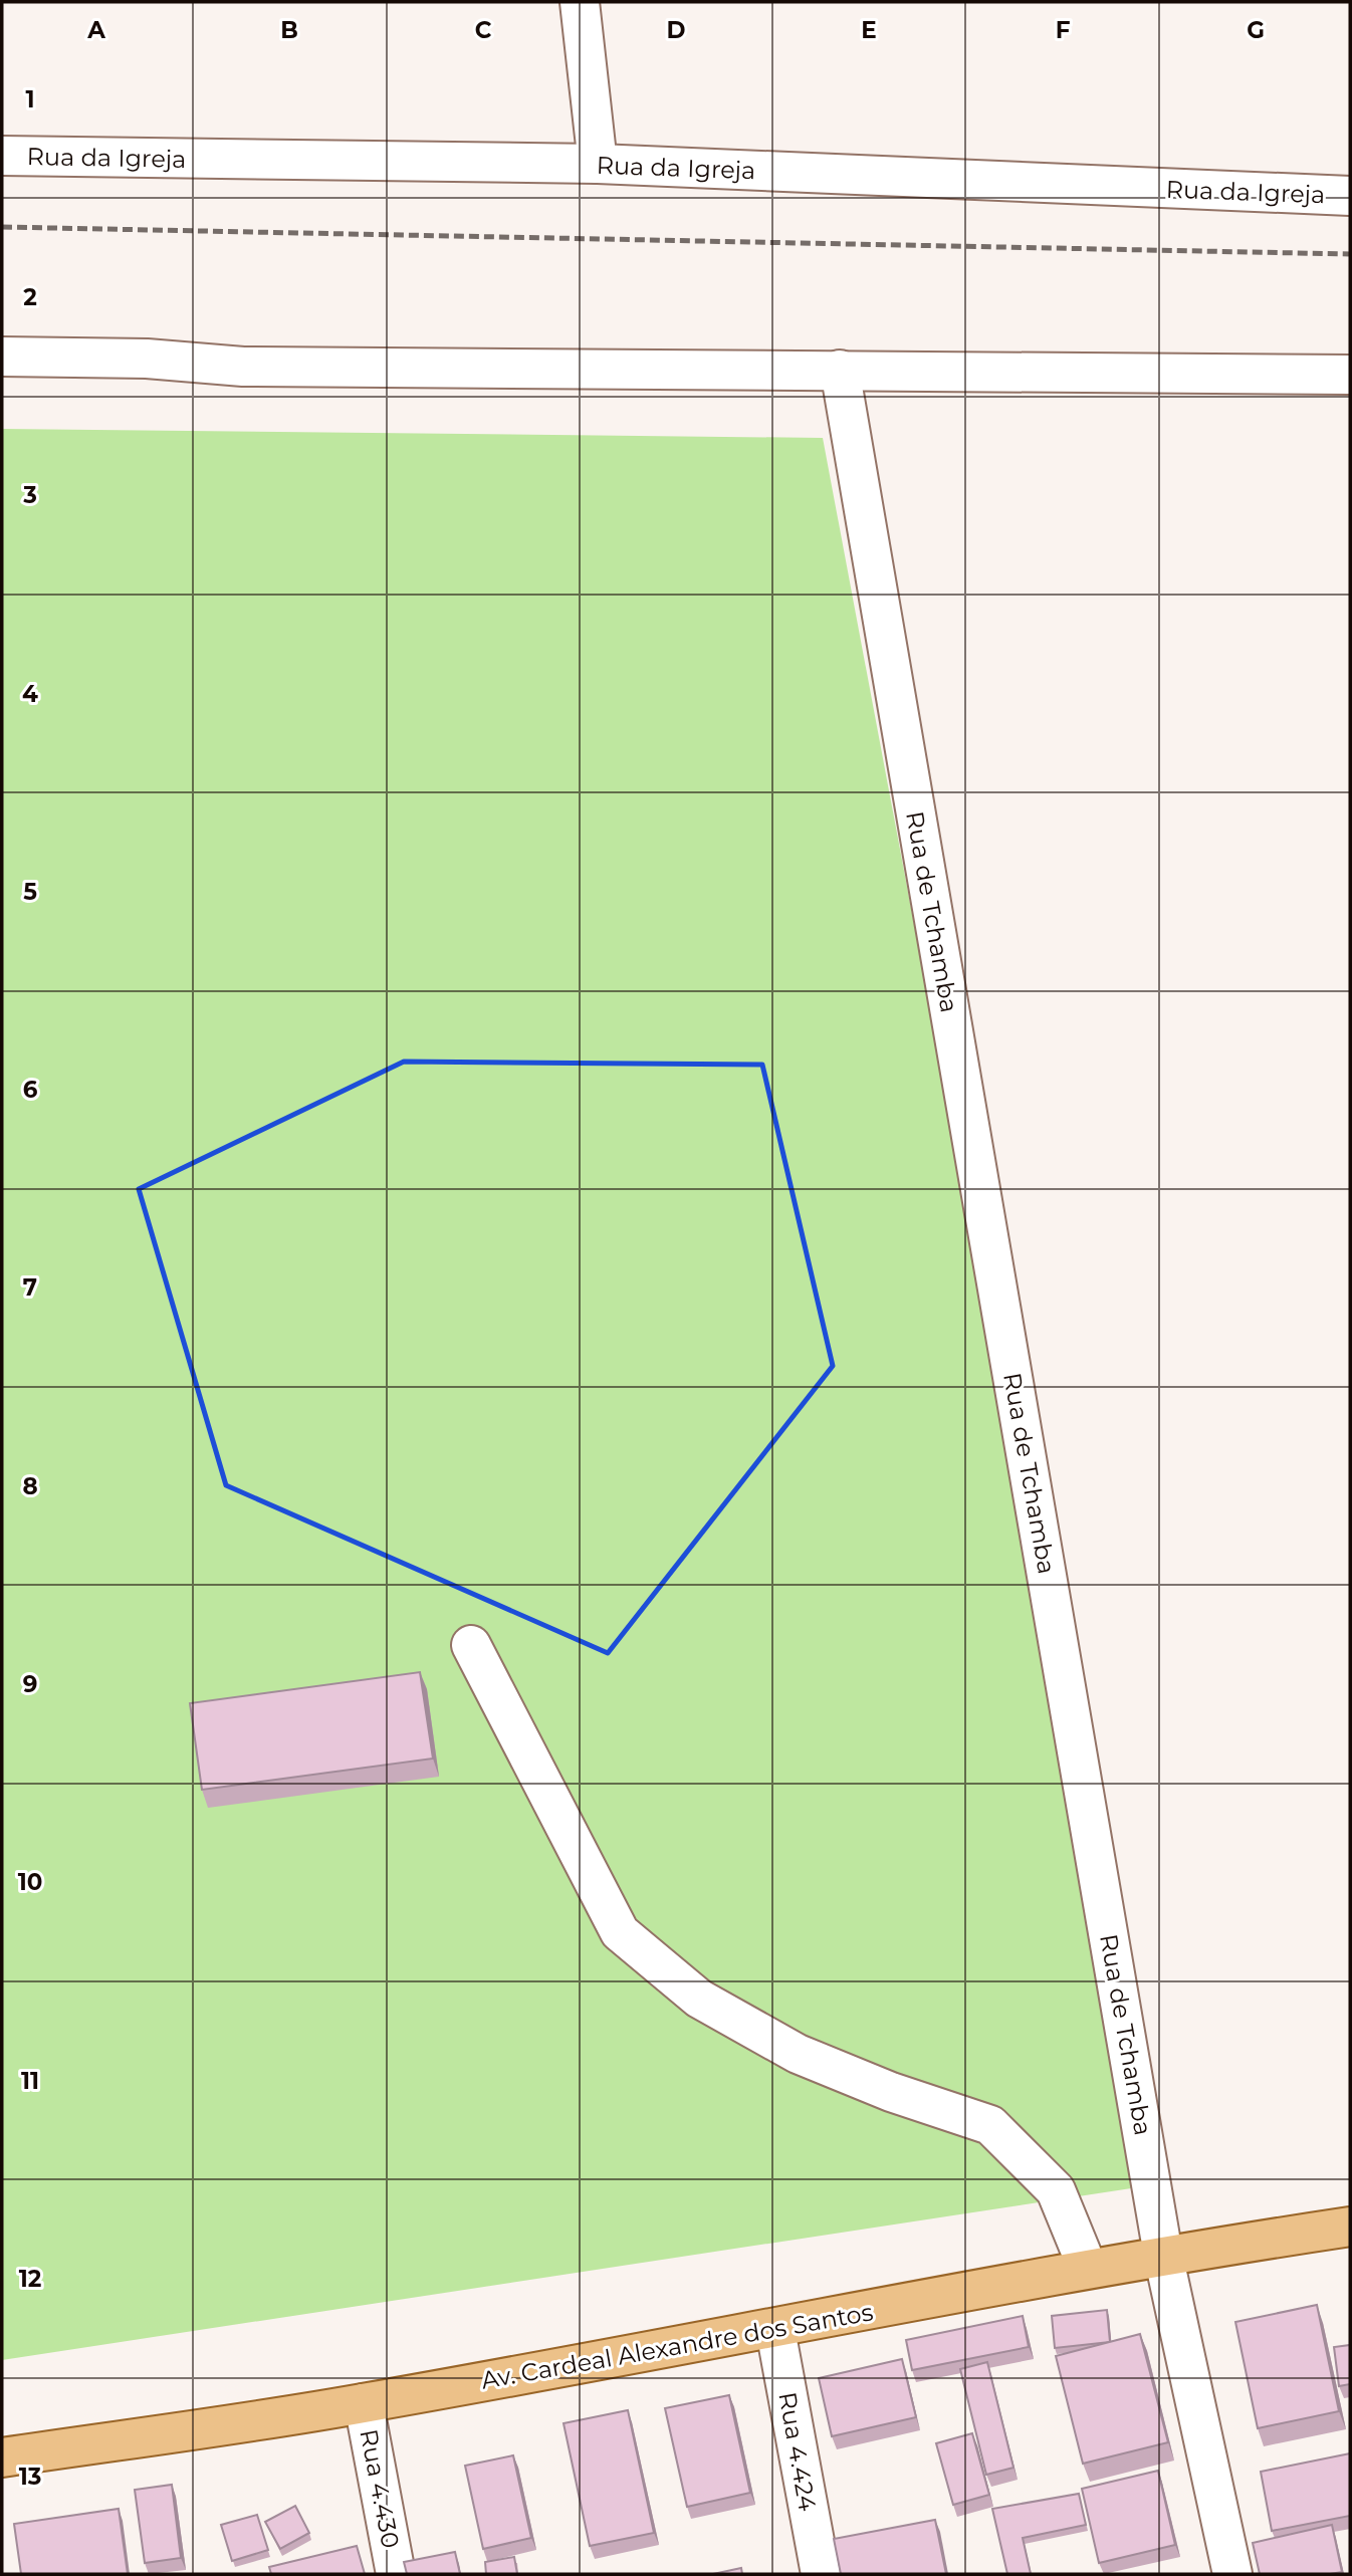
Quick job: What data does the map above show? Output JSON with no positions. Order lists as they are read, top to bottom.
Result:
{
  "streets": {
    "main road": ["Av. Cardeal Alexandre dos Santos"],
    "street": [
      "Rua da Igreja",
      "Rua de Tchamba",
      "Rua 4.424",
      "Rua 4.430"
    ]
  },
  "crossings": [
    ["Rua de Tchamba", "Av. Cardeal Alexandre dos Santos"],
    ["Av. Cardeal Alexandre dos Santos", "Rua 4.424"],
    ["Av. Cardeal Alexandre dos Santos", "Rua 4.430"]
  ],
  "grid": {
    "columns": [
      "A",
      "B",
      "C",
      "D",
      "E",
      "F",
      "G"
    ],
    "rows": [
      "1",
      "2",
      "3",
      "4",
      "5",
      "6",
      "7",
      "8",
      "9",
      "10",
      "11",
      "12",
      "13"
    ]
  }
}
